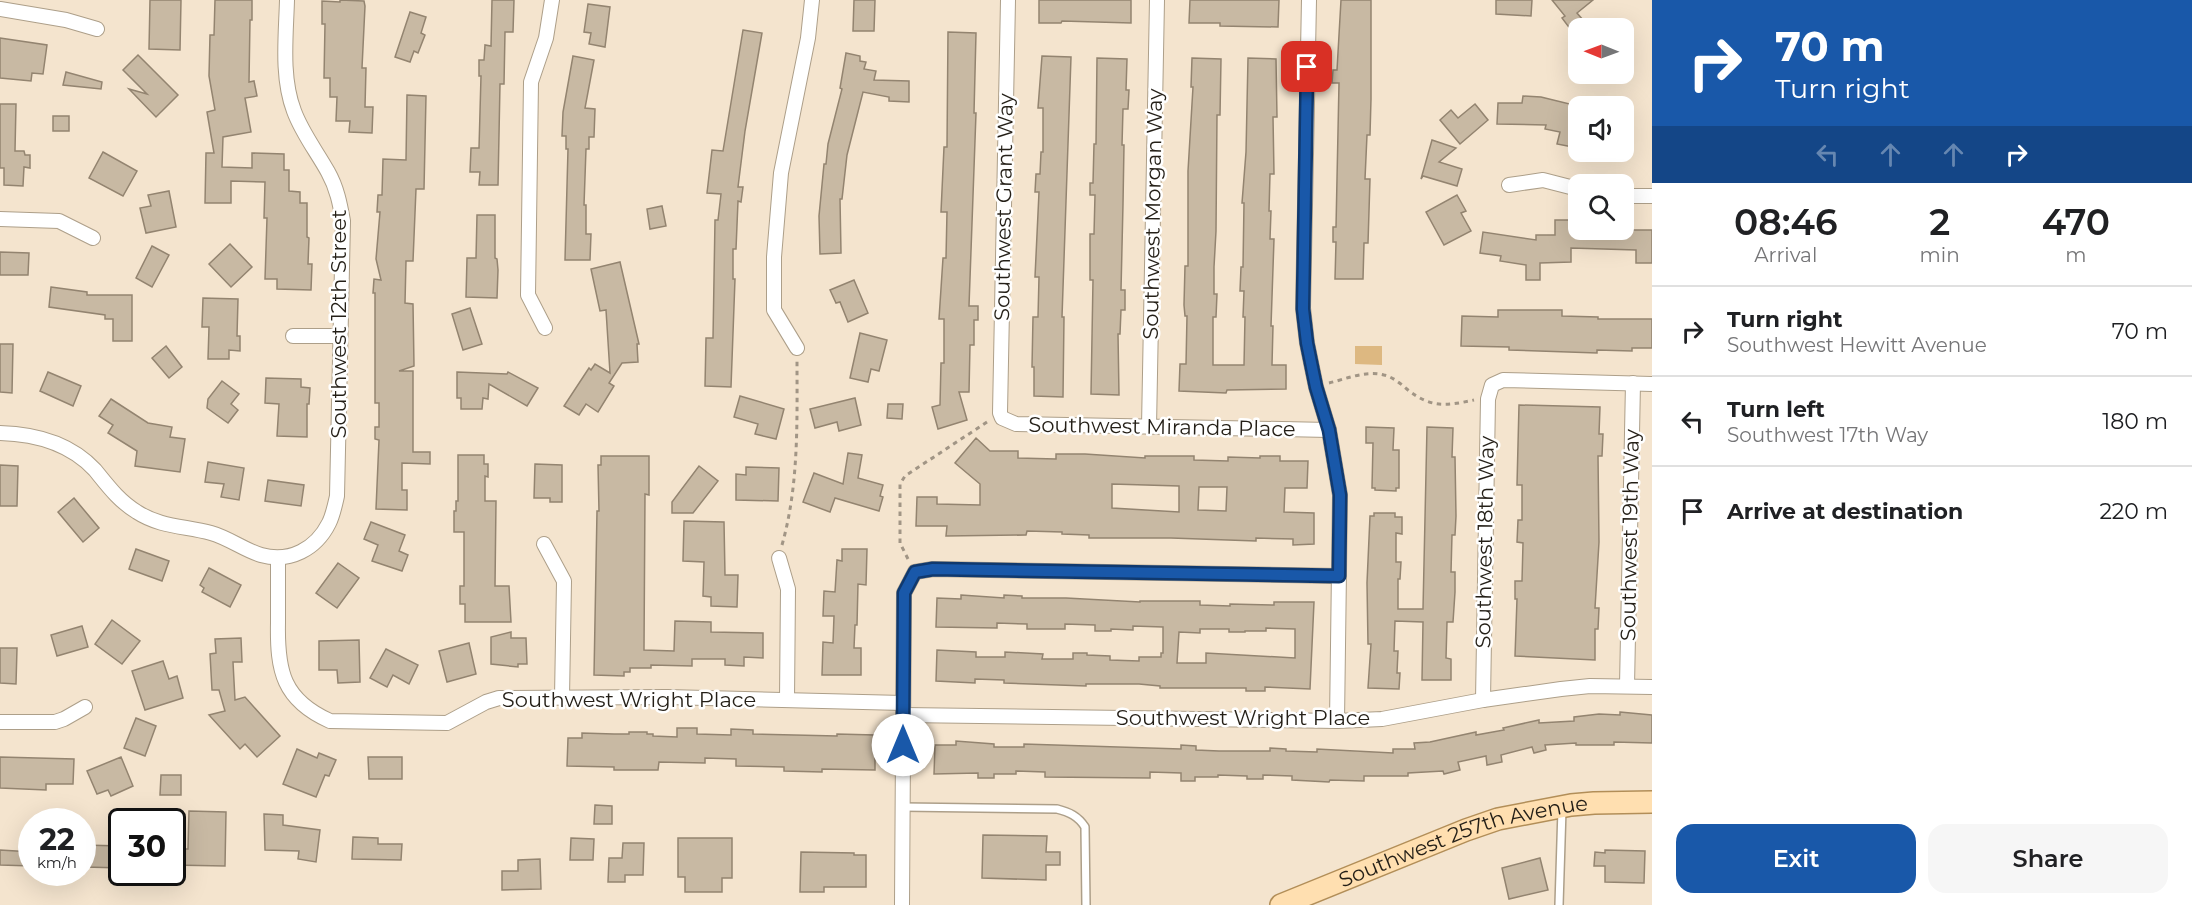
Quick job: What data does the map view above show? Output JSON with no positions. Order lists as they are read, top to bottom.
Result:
{
  "streets": {
    "main road": ["Southwest 257th Avenue"],
    "street": [
      "Southwest Grant Way",
      "Southwest Morgan Way",
      "Southwest 12th Street",
      "Southwest Miranda Place",
      "Southwest 19th Way",
      "Southwest 18th Way",
      "Southwest Wright Place"
    ]
  },
  "crossings": [
    ["Southwest Grant Way", "Southwest Miranda Place"],
    ["Southwest Morgan Way", "Southwest Miranda Place"],
    ["Southwest 12th Street", "Southwest Wright Place"],
    ["Southwest 19th Way", "Southwest Wright Place"],
    ["Southwest 18th Way", "Southwest Wright Place"]
  ],
  "north": "left",
  "page": {
    "turn": ["70 m", "Turn right"],
    "eta": [
      "08:46",
      "Arrival",
      "2",
      "min",
      "470",
      "m"
    ],
    "list": [
      {
        "name": "Turn right",
        "note": "Southwest Hewitt Avenue",
        "value": "70 m"
      },
      {
        "name": "Turn left",
        "note": "Southwest 17th Way",
        "value": "180 m"
      },
      {
        "name": "Arrive at destination",
        "value": "220 m"
      }
    ],
    "speed": "22 km/h",
    "limit": "30",
    "buttons": ["Exit", "Share"]
  }
}
